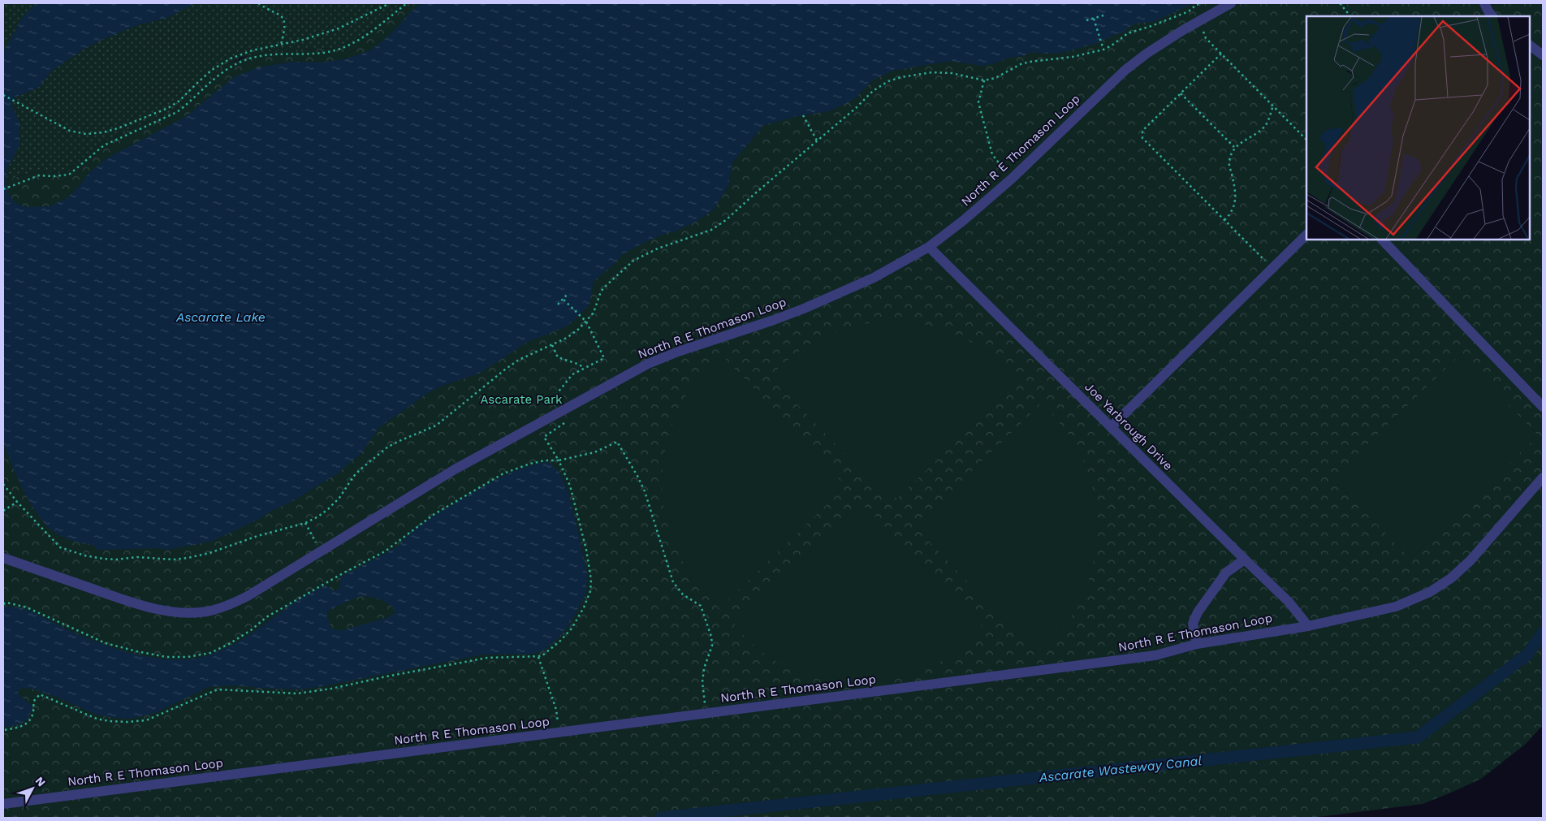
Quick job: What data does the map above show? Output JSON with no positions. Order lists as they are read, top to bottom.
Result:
{
  "streets": {
    "street": ["North R E Thomason Loop", "Joe Yarbrough Drive"]
  },
  "crossings": [
    ["North R E Thomason Loop", "Joe Yarbrough Drive"]
  ],
  "water": ["Ascarate Lake", "Ascarate Wasteway Canal"],
  "parks": ["Ascarate Park"],
  "north": "top right"
}
